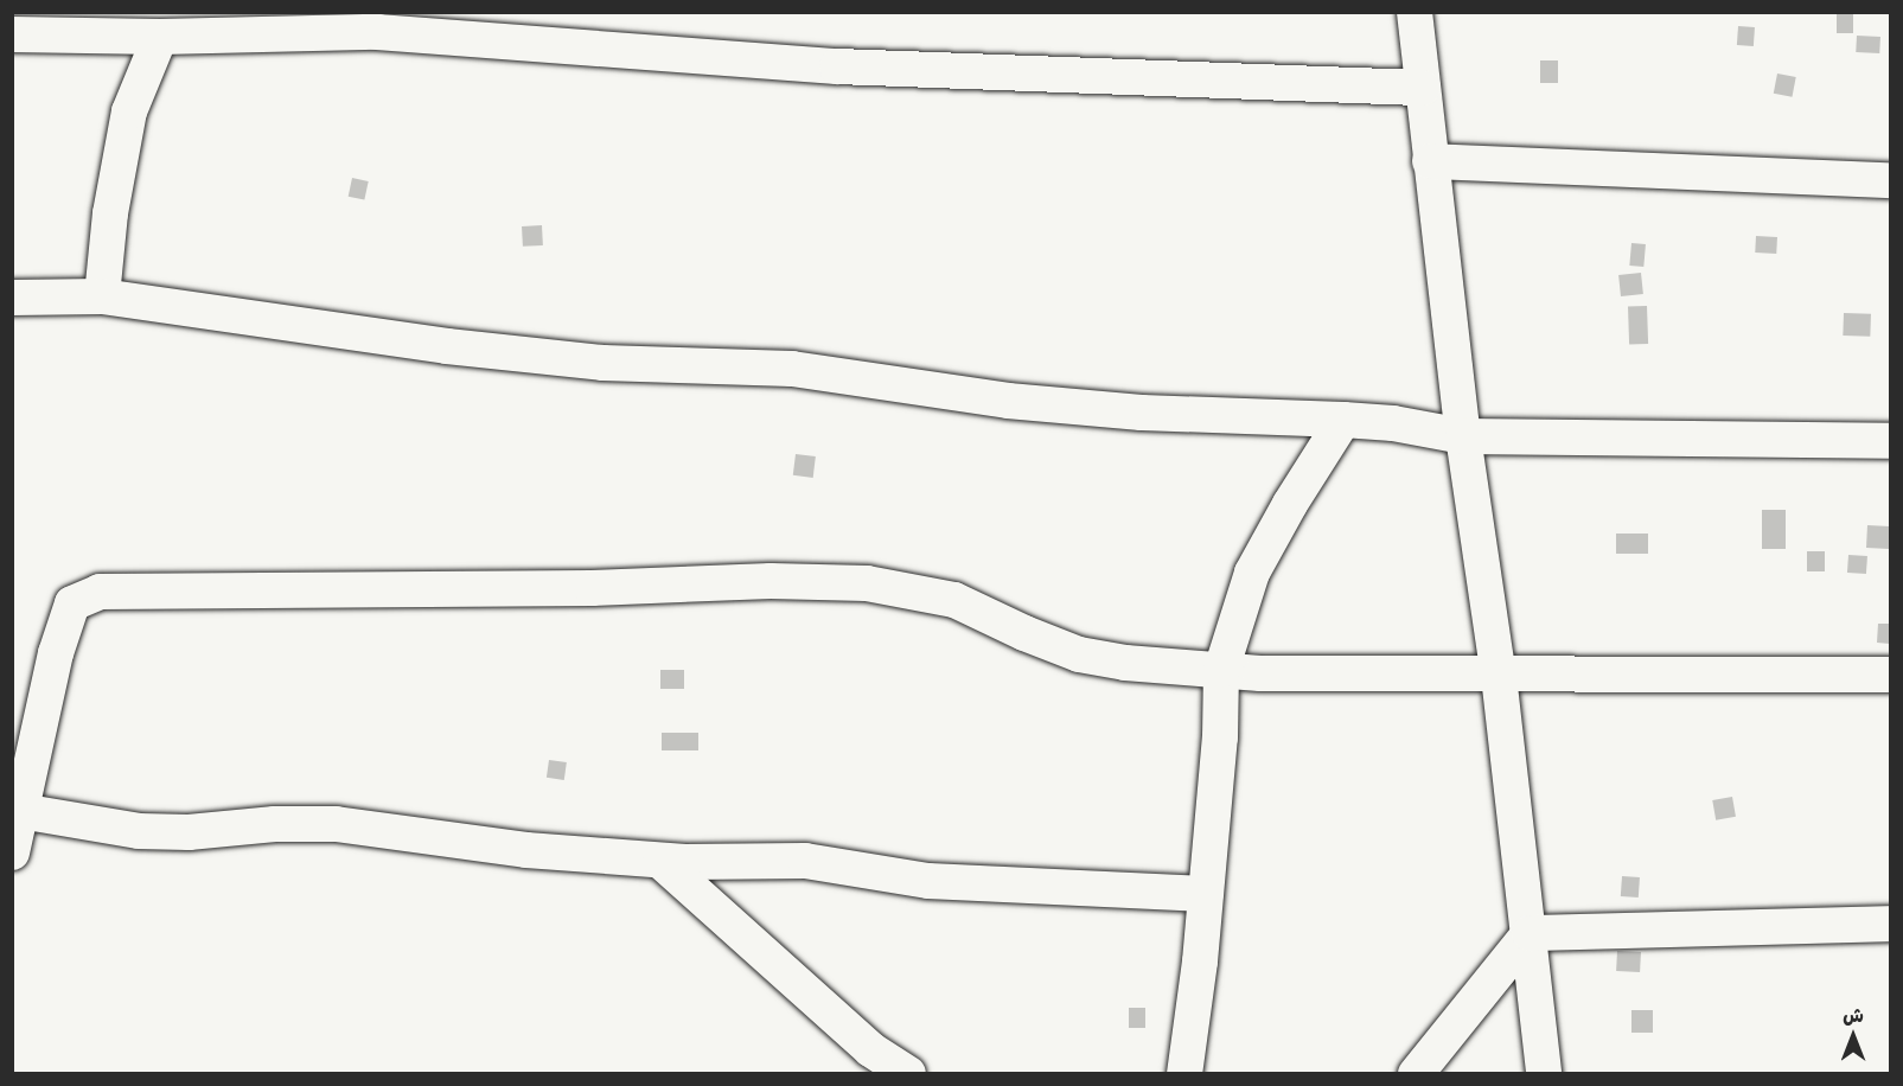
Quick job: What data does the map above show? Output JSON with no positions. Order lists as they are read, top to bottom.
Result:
{
  "north": "top"
}
